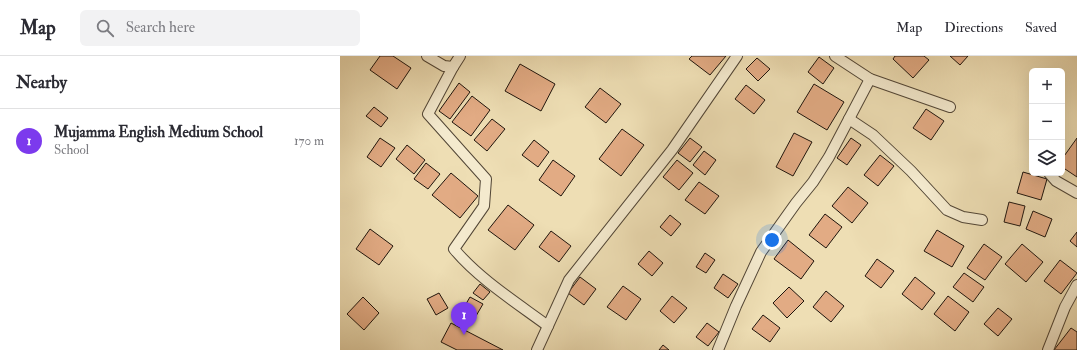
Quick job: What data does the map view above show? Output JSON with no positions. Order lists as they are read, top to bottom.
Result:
{
  "page": {
    "header": "Map",
    "search": "Search here",
    "nav": ["Map", "Directions", "Saved"],
    "heading": "Nearby",
    "map_buttons": ["+", "−"],
    "list": [
      {
        "mark": "1",
        "name": "Mujamma English Medium School",
        "note": "School",
        "value": "170 m"
      }
    ],
    "pins": "1"
  }
}
